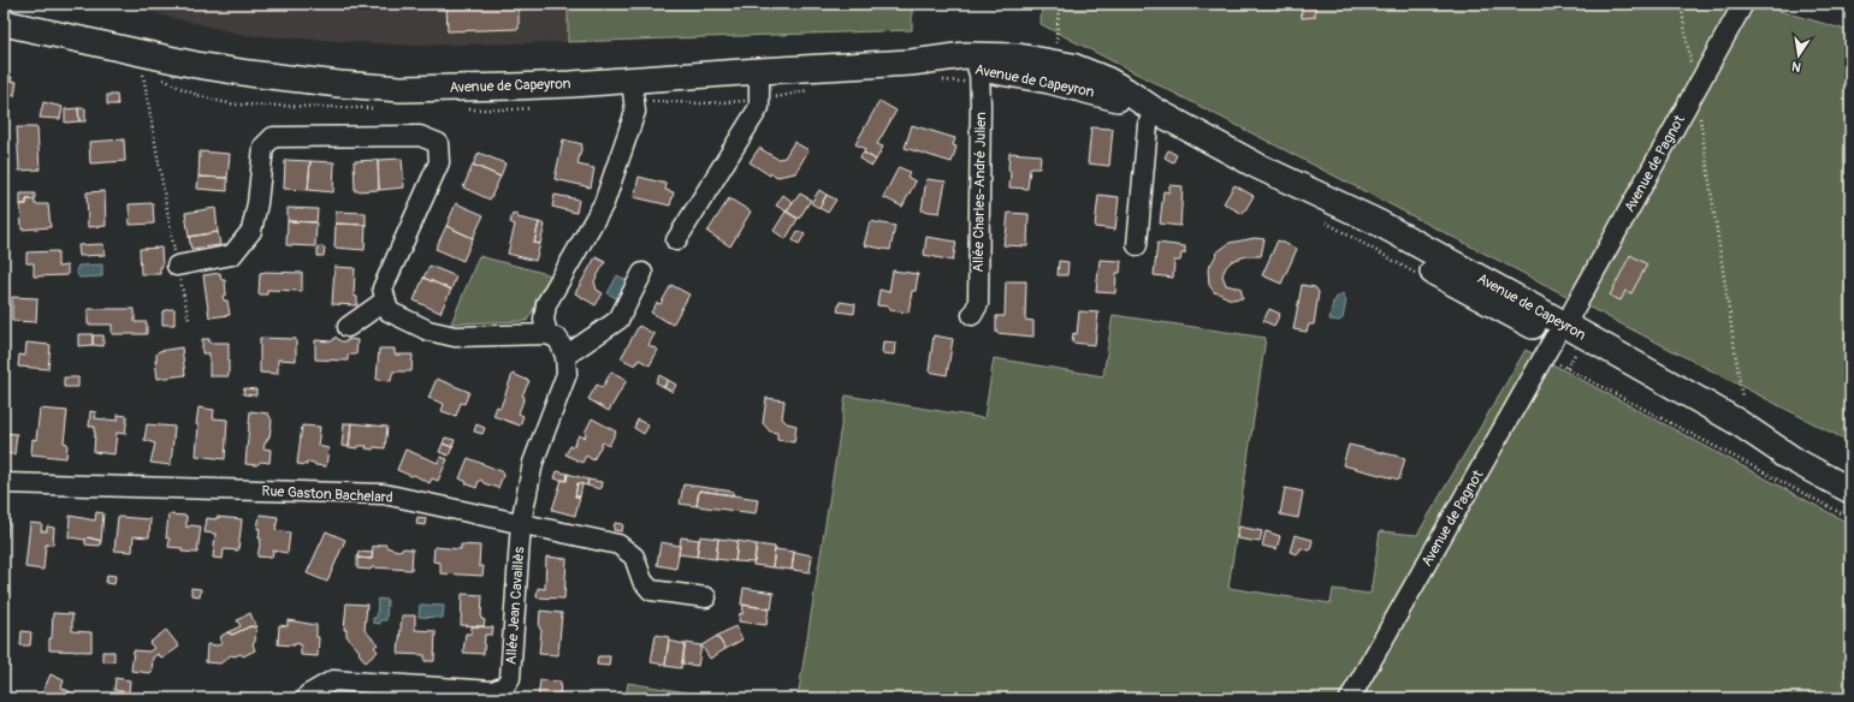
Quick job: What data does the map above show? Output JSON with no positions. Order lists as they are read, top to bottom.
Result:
{
  "streets": {
    "main road": ["Avenue de Capeyron"],
    "street": [
      "Avenue de Pagnot",
      "Allée Charles-André Julien",
      "Rue Gaston Bachelard",
      "Allée Jean Cavaillès"
    ]
  },
  "crossings": [
    ["Avenue de Capeyron", "Avenue de Pagnot"],
    ["Avenue de Capeyron", "Allée Charles-André Julien"],
    ["Rue Gaston Bachelard", "Allée Jean Cavaillès"]
  ],
  "north": "bottom"
}
